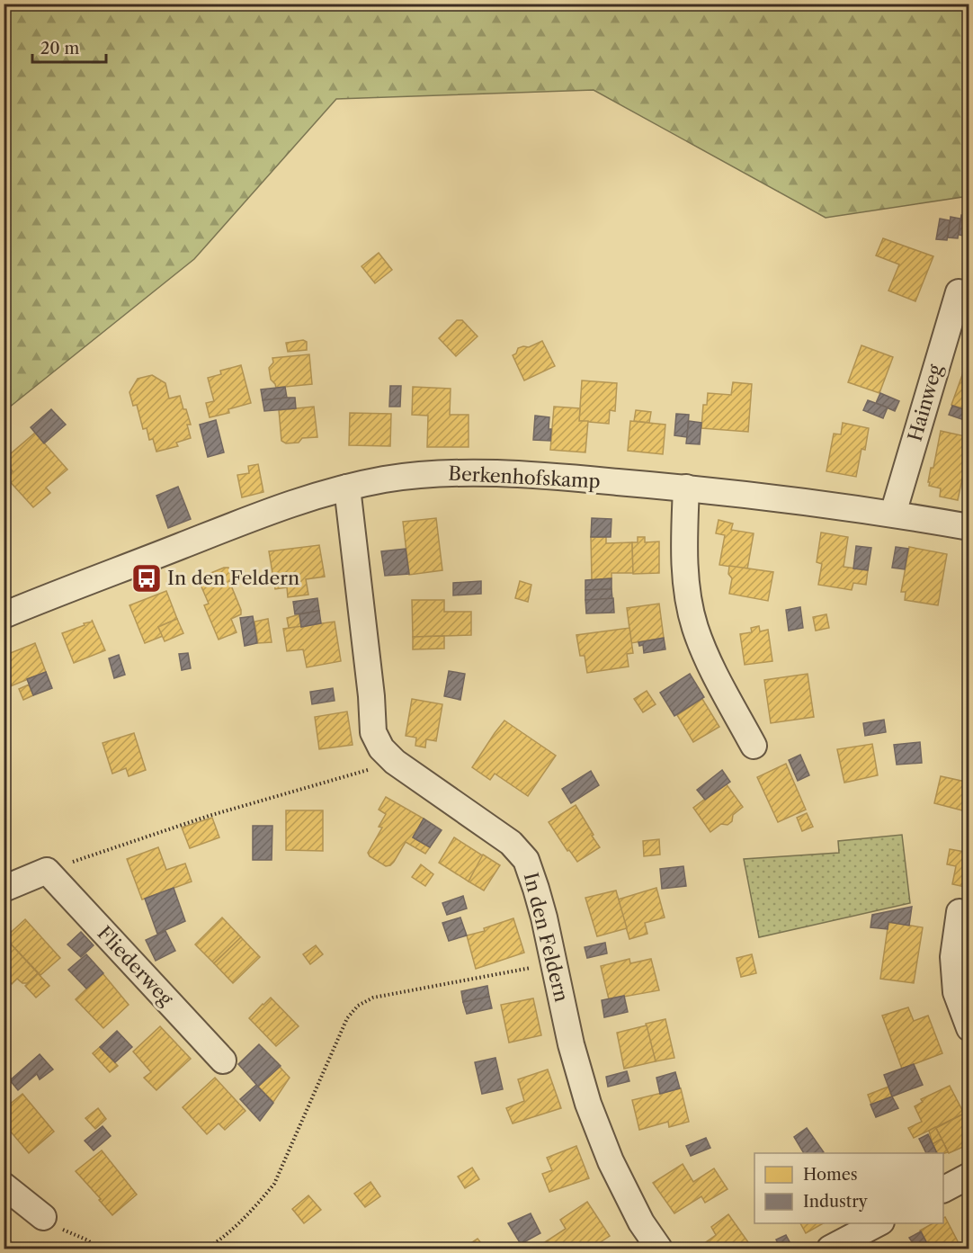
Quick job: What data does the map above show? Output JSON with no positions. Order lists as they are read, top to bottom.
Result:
{
  "streets": {
    "street": [
      "Hainweg",
      "Berkenhofskamp",
      "In den Feldern",
      "Fliederweg"
    ]
  },
  "crossings": [
    ["Hainweg", "Berkenhofskamp"],
    ["Berkenhofskamp", "In den Feldern"]
  ],
  "places": {
    "bus stop": ["In den Feldern"]
  },
  "legend": ["Homes", "Industry"],
  "scale_bar": "20 m"
}
